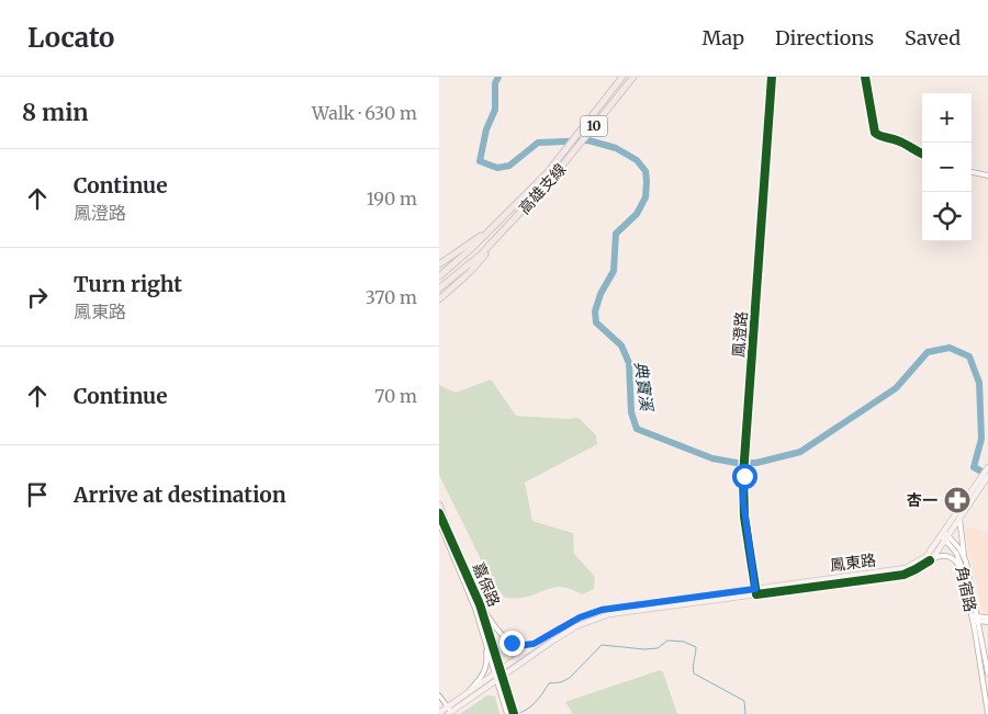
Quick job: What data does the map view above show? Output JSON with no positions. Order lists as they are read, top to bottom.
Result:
{
  "streets": {
    "highway": ["10", "高雄支線"],
    "main road": ["鳳東路"],
    "street": ["鳳澄路", "嘉保路", "角宿路"]
  },
  "crossings": [
    ["鳳澄路", "鳳東路"],
    ["鳳東路", "嘉保路"],
    ["鳳東路", "角宿路"]
  ],
  "water": ["典寶溪"],
  "places": {
    "pharmacy": ["杏一"]
  },
  "page": {
    "header": "Locato",
    "nav": ["Map", "Directions", "Saved"],
    "heading": ["8 min", "Walk · 630 m"],
    "map_buttons": ["+", "−"],
    "list": [
      ["Continue", "鳳澄路", "190 m"],
      ["Turn right", "鳳東路", "370 m"],
      ["Continue", "70 m"],
      "Arrive at destination"
    ]
  }
}
